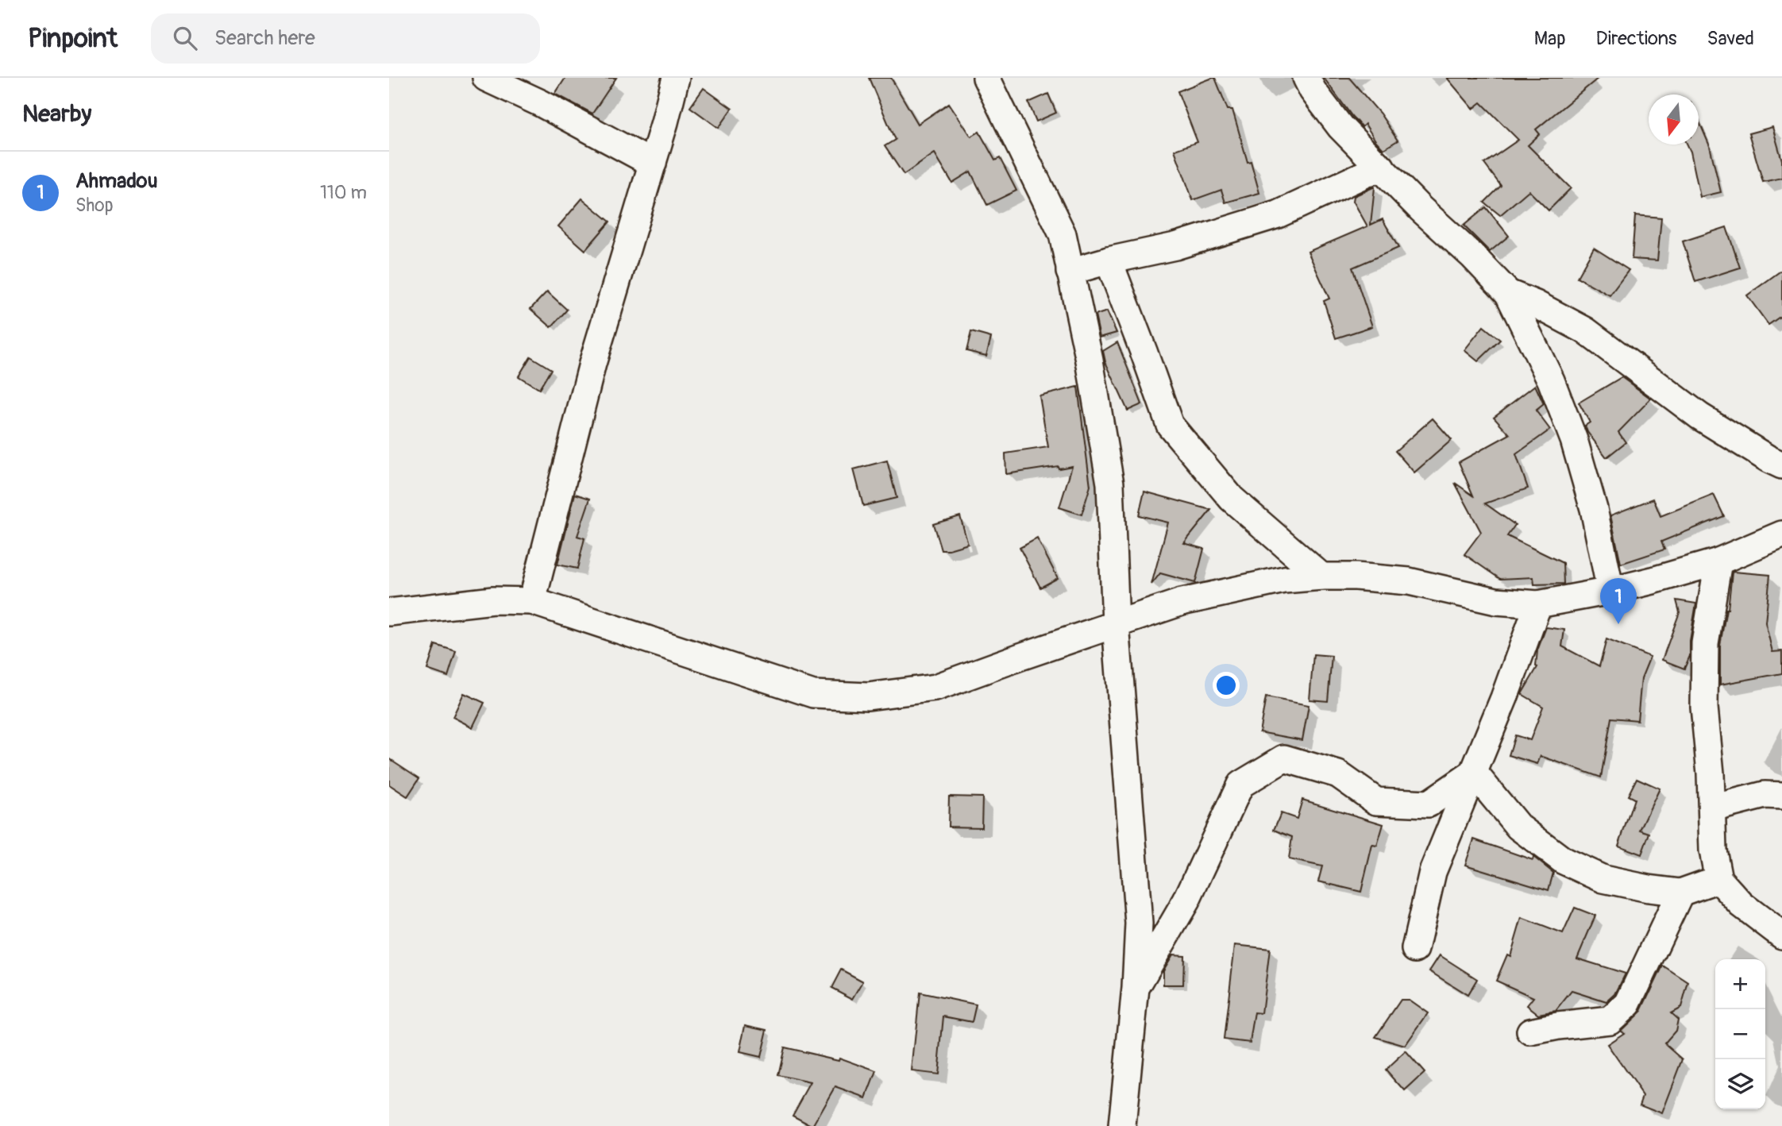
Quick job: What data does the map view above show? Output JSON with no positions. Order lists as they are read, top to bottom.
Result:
{
  "north": "bottom",
  "page": {
    "header": "Pinpoint",
    "search": "Search here",
    "nav": ["Map", "Directions", "Saved"],
    "heading": "Nearby",
    "list": [
      {
        "mark": "1",
        "name": "Ahmadou",
        "note": "Shop",
        "value": "110 m"
      }
    ],
    "pins": "1",
    "map_buttons": ["+", "−"]
  }
}
